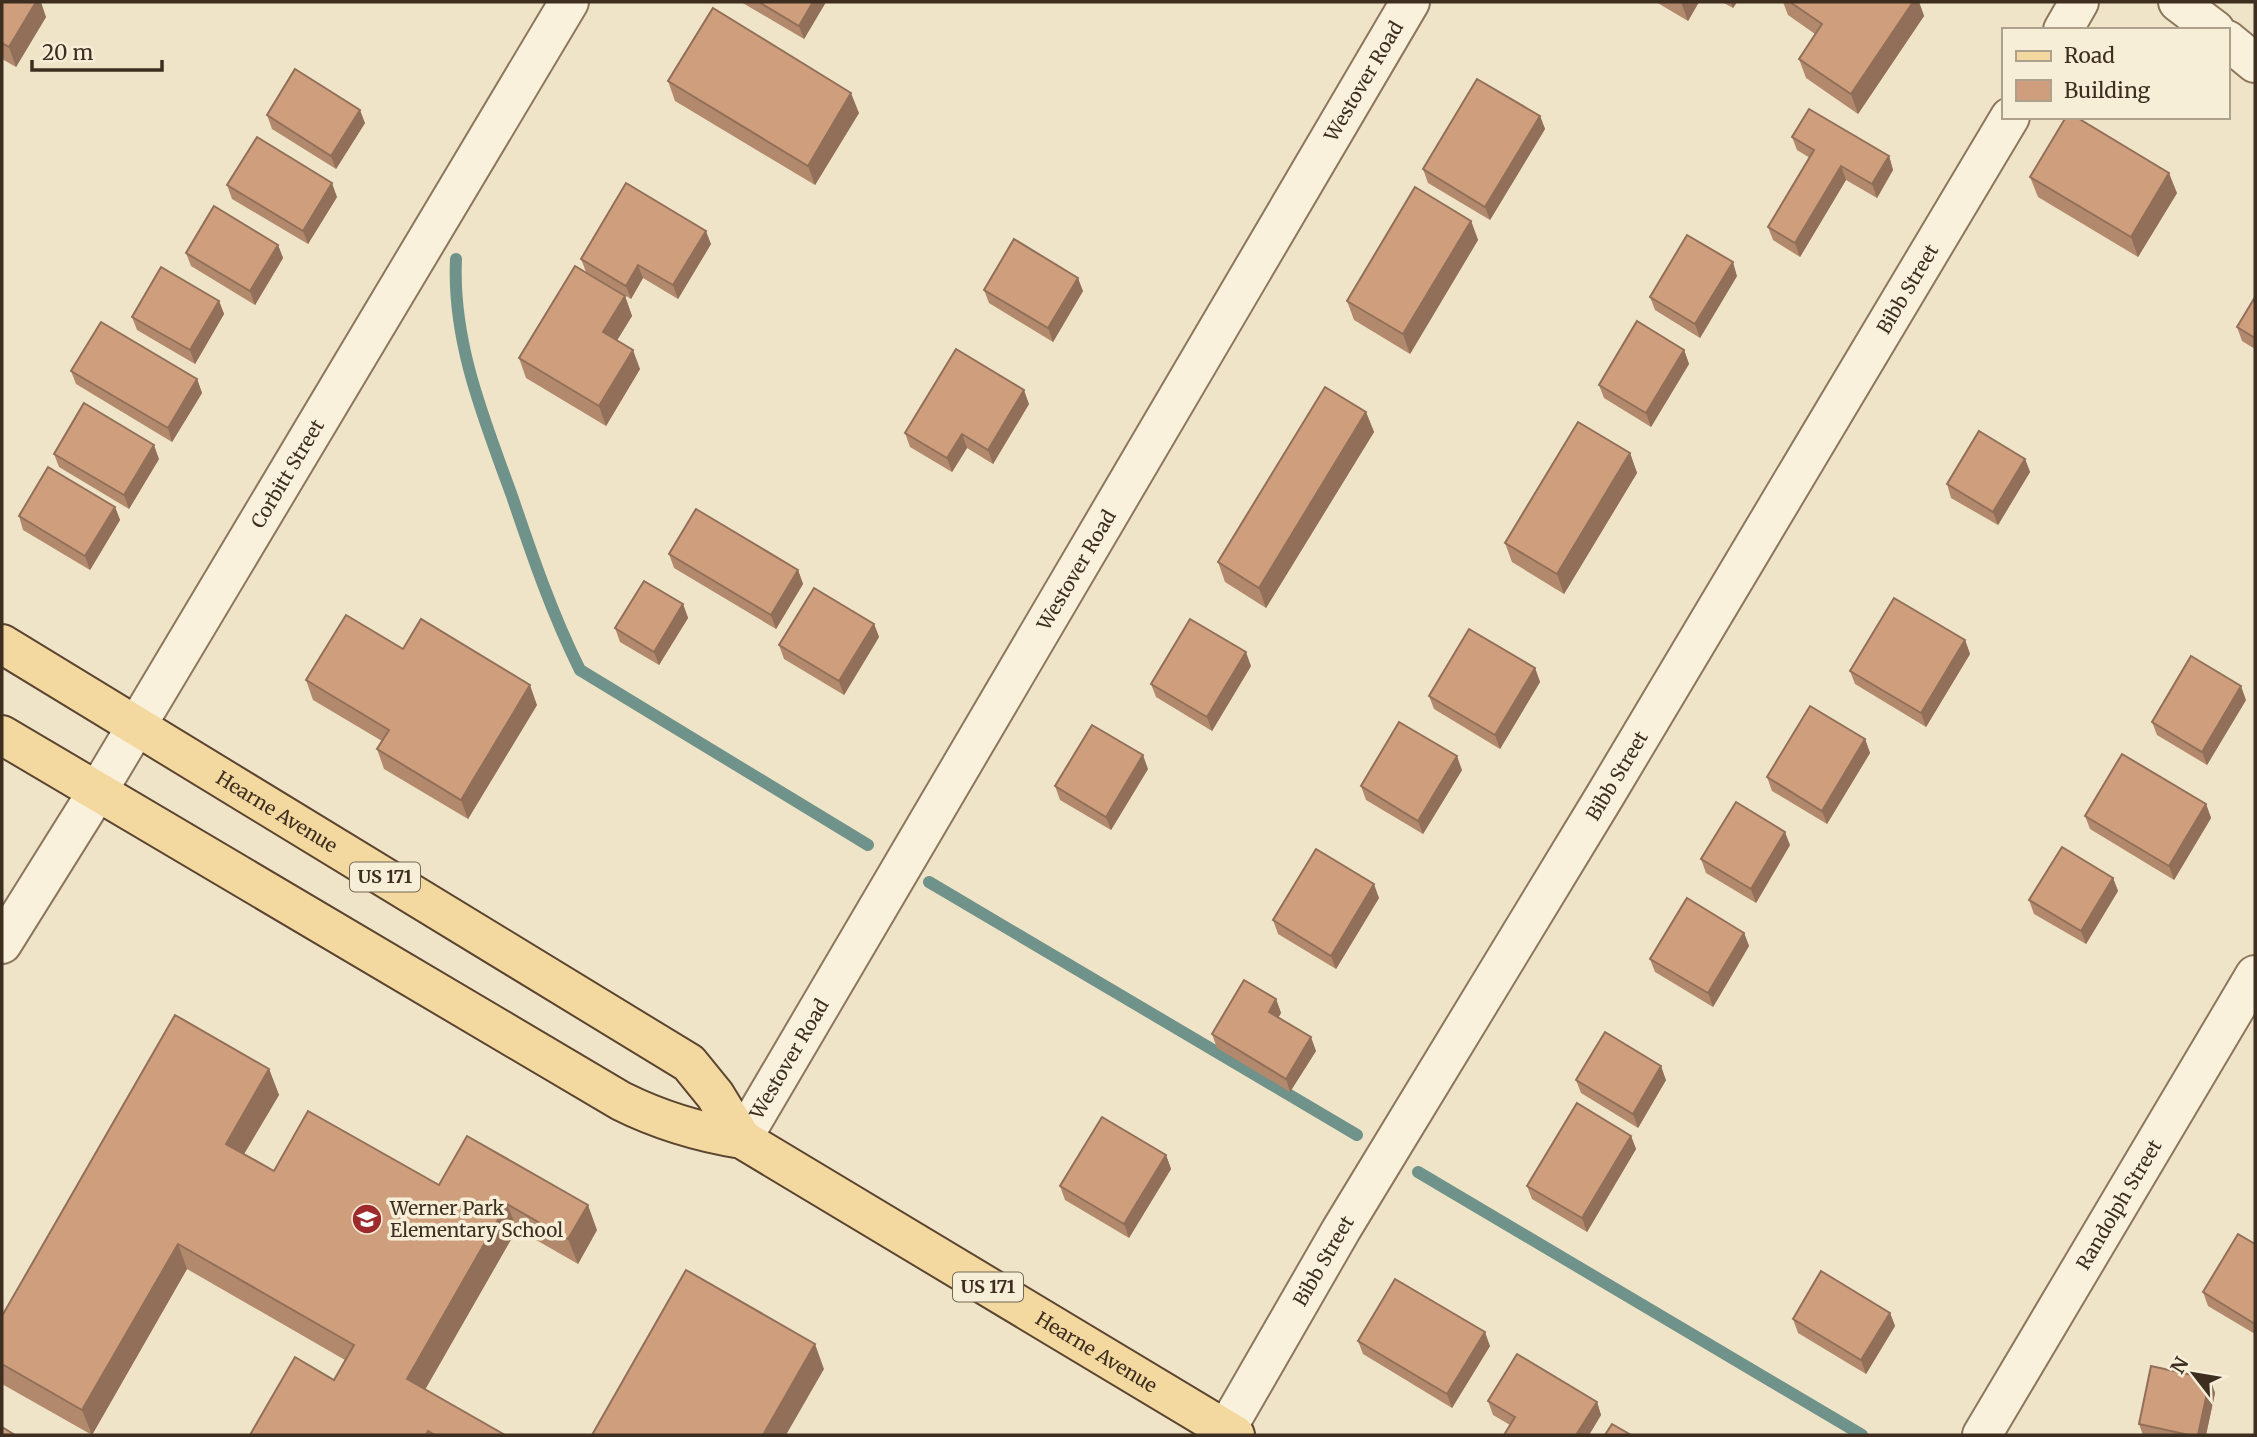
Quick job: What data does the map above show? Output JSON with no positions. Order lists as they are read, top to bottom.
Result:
{
  "streets": {
    "main road": ["Hearne Avenue", "US 171"],
    "street": [
      "Westover Road",
      "Bibb Street",
      "Corbitt Street",
      "Randolph Street"
    ]
  },
  "crossings": [
    ["Westover Road", "Hearne Avenue"],
    ["Bibb Street", "Hearne Avenue"],
    ["Corbitt Street", "Hearne Avenue"]
  ],
  "places": {
    "school or university": ["Werner Park Elementary School"]
  },
  "legend": ["Road", "Building"],
  "scale_bar": "20 m",
  "north": "top left"
}
